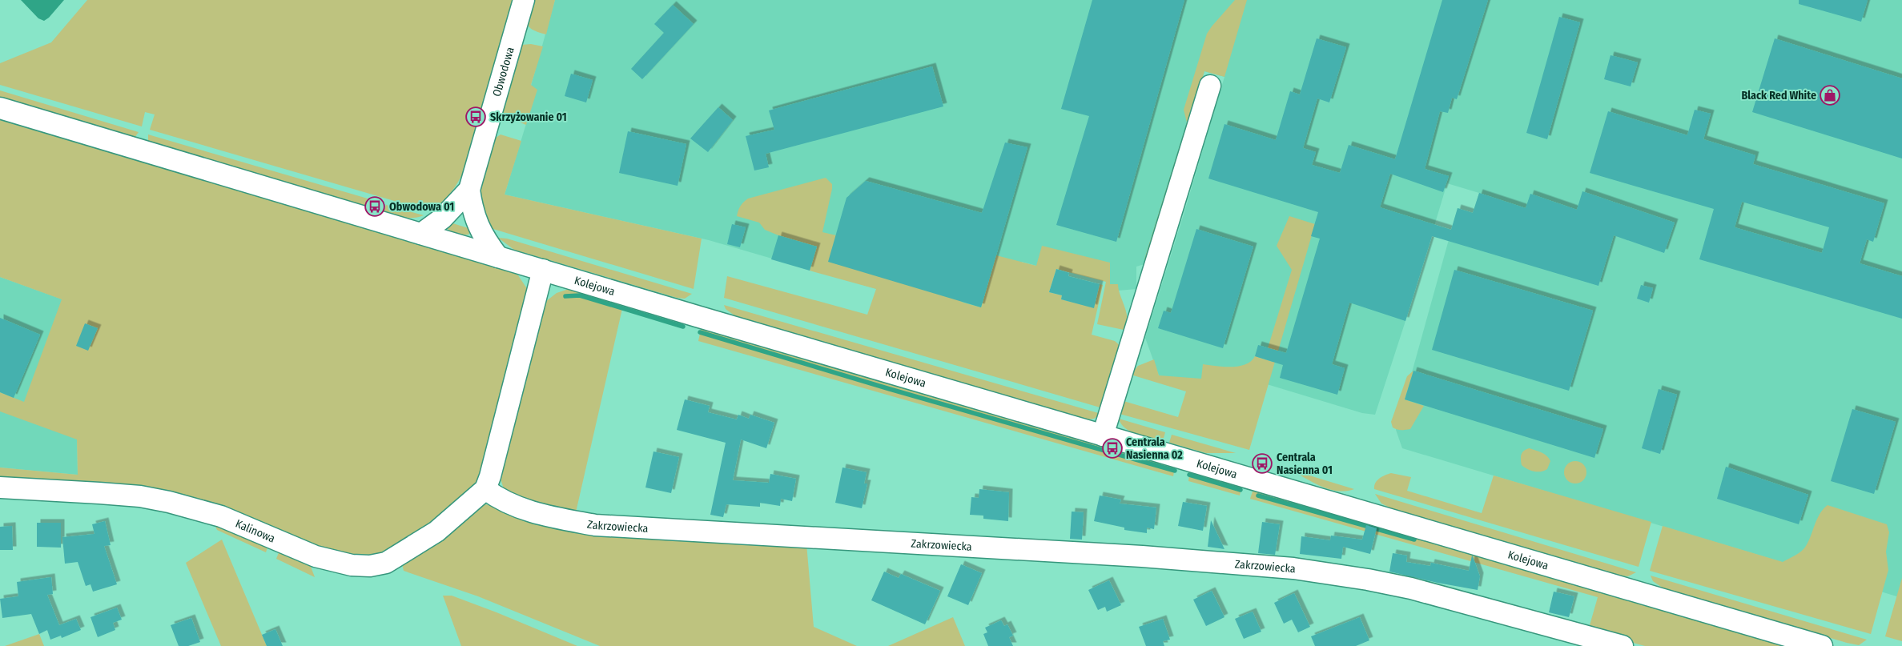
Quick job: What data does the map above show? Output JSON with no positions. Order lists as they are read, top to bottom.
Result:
{
  "streets": {
    "street": [
      "Obwodowa",
      "Kolejowa",
      "Zakrzowiecka",
      "Kalinowa"
    ]
  },
  "crossings": [
    ["Obwodowa", "Kolejowa"],
    ["Zakrzowiecka", "Kalinowa"]
  ],
  "places": {
    "shop": ["Black Red White"],
    "bus stop": [
      "Skrzyżowanie 01",
      "Obwodowa 01",
      "Centrala Nasienna 02",
      "Centrala Nasienna 01"
    ]
  }
}
